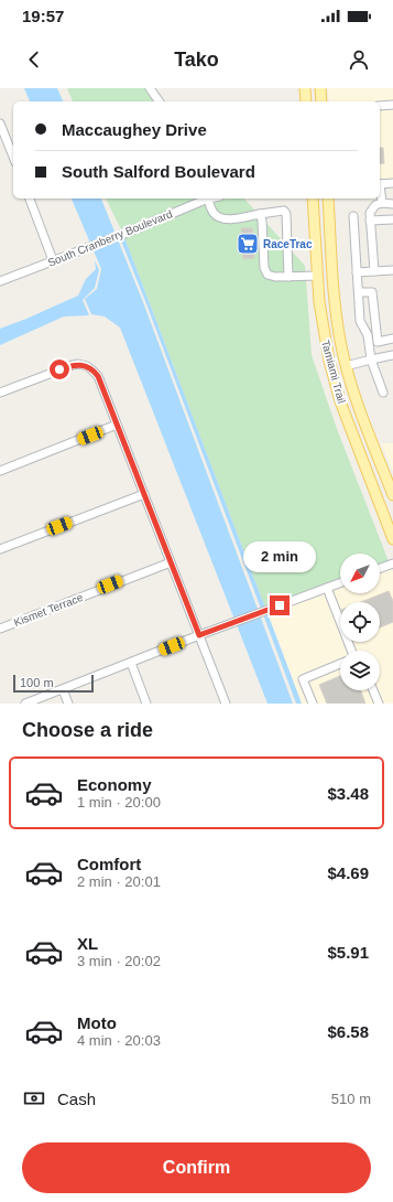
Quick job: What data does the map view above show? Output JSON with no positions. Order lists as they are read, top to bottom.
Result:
{
  "streets": {
    "main road": ["Tamiami Trail"],
    "street": ["South Cranberry Boulevard", "Kismet Terrace"]
  },
  "places": {
    "supermarket": ["RaceTrac"]
  },
  "scale_bar": "100 m",
  "north": "bottom left",
  "page": {
    "status": "19:57",
    "header": "Tako",
    "banner": ["Maccaughey Drive", "South Salford Boulevard"],
    "bubble": "2 min",
    "scale": "100 m",
    "heading": "Choose a ride",
    "list": [
      {
        "name": "Economy",
        "note": "1 min · 20:00",
        "value": "$3.48"
      },
      {
        "name": "Comfort",
        "note": "2 min · 20:01",
        "value": "$4.69"
      },
      {
        "name": "XL",
        "note": "3 min · 20:02",
        "value": "$5.91"
      },
      {
        "name": "Moto",
        "note": "4 min · 20:03",
        "value": "$6.58"
      }
    ],
    "pay": ["Cash", "510 m"],
    "buttons": "Confirm"
  }
}
